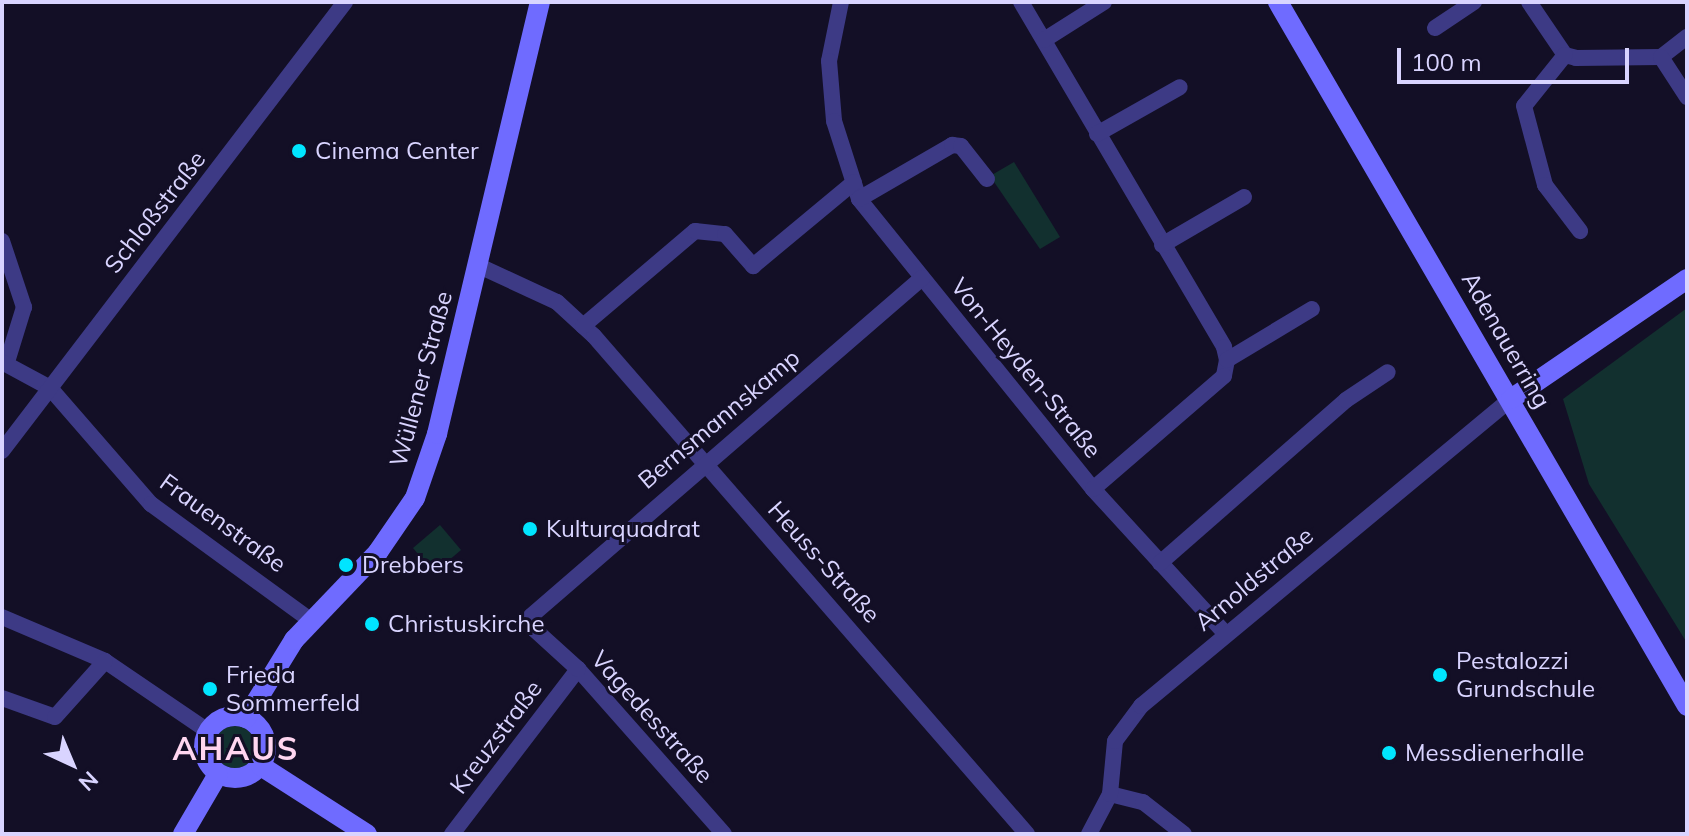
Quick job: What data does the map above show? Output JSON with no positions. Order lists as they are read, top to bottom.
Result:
{
  "streets": {
    "street": [
      "Schloßstraße",
      "Adenauerring",
      "Von-Heyden-Straße",
      "Wüllener Straße",
      "Bernsmannskamp",
      "Frauenstraße",
      "Heuss-Straße",
      "Arnoldstraße",
      "Vagedesstraße",
      "Kreuzstraße"
    ]
  },
  "crossings": [
    ["Schloßstraße", "Frauenstraße"],
    ["Adenauerring", "Arnoldstraße"],
    ["Von-Heyden-Straße", "Bernsmannskamp"],
    ["Von-Heyden-Straße", "Arnoldstraße"],
    ["Wüllener Straße", "Frauenstraße"],
    ["Wüllener Straße", "Heuss-Straße"],
    ["Bernsmannskamp", "Heuss-Straße"],
    ["Bernsmannskamp", "Vagedesstraße"],
    ["Vagedesstraße", "Kreuzstraße"]
  ],
  "districts": ["AHAUS"],
  "places": [
    "Cinema Center",
    "Kulturquadrat",
    "Drebbers",
    "Christuskirche",
    "Pestalozzi Grundschule",
    "Frieda Sommerfeld",
    "Messdienerhalle"
  ],
  "scale_bar": "100 m",
  "north": "bottom right"
}
